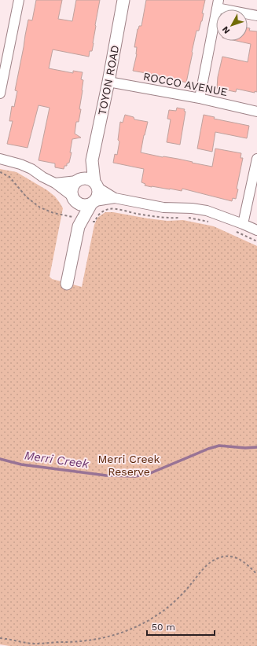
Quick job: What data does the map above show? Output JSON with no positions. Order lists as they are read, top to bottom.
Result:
{
  "streets": {
    "street": ["TOYON ROAD", "ROCCO AVENUE"]
  },
  "crossings": [
    ["TOYON ROAD", "ROCCO AVENUE"]
  ],
  "water": ["Merri Creek"],
  "parks": ["Merri Creek Reserve"],
  "scale_bar": "50 m",
  "north": "bottom left"
}
